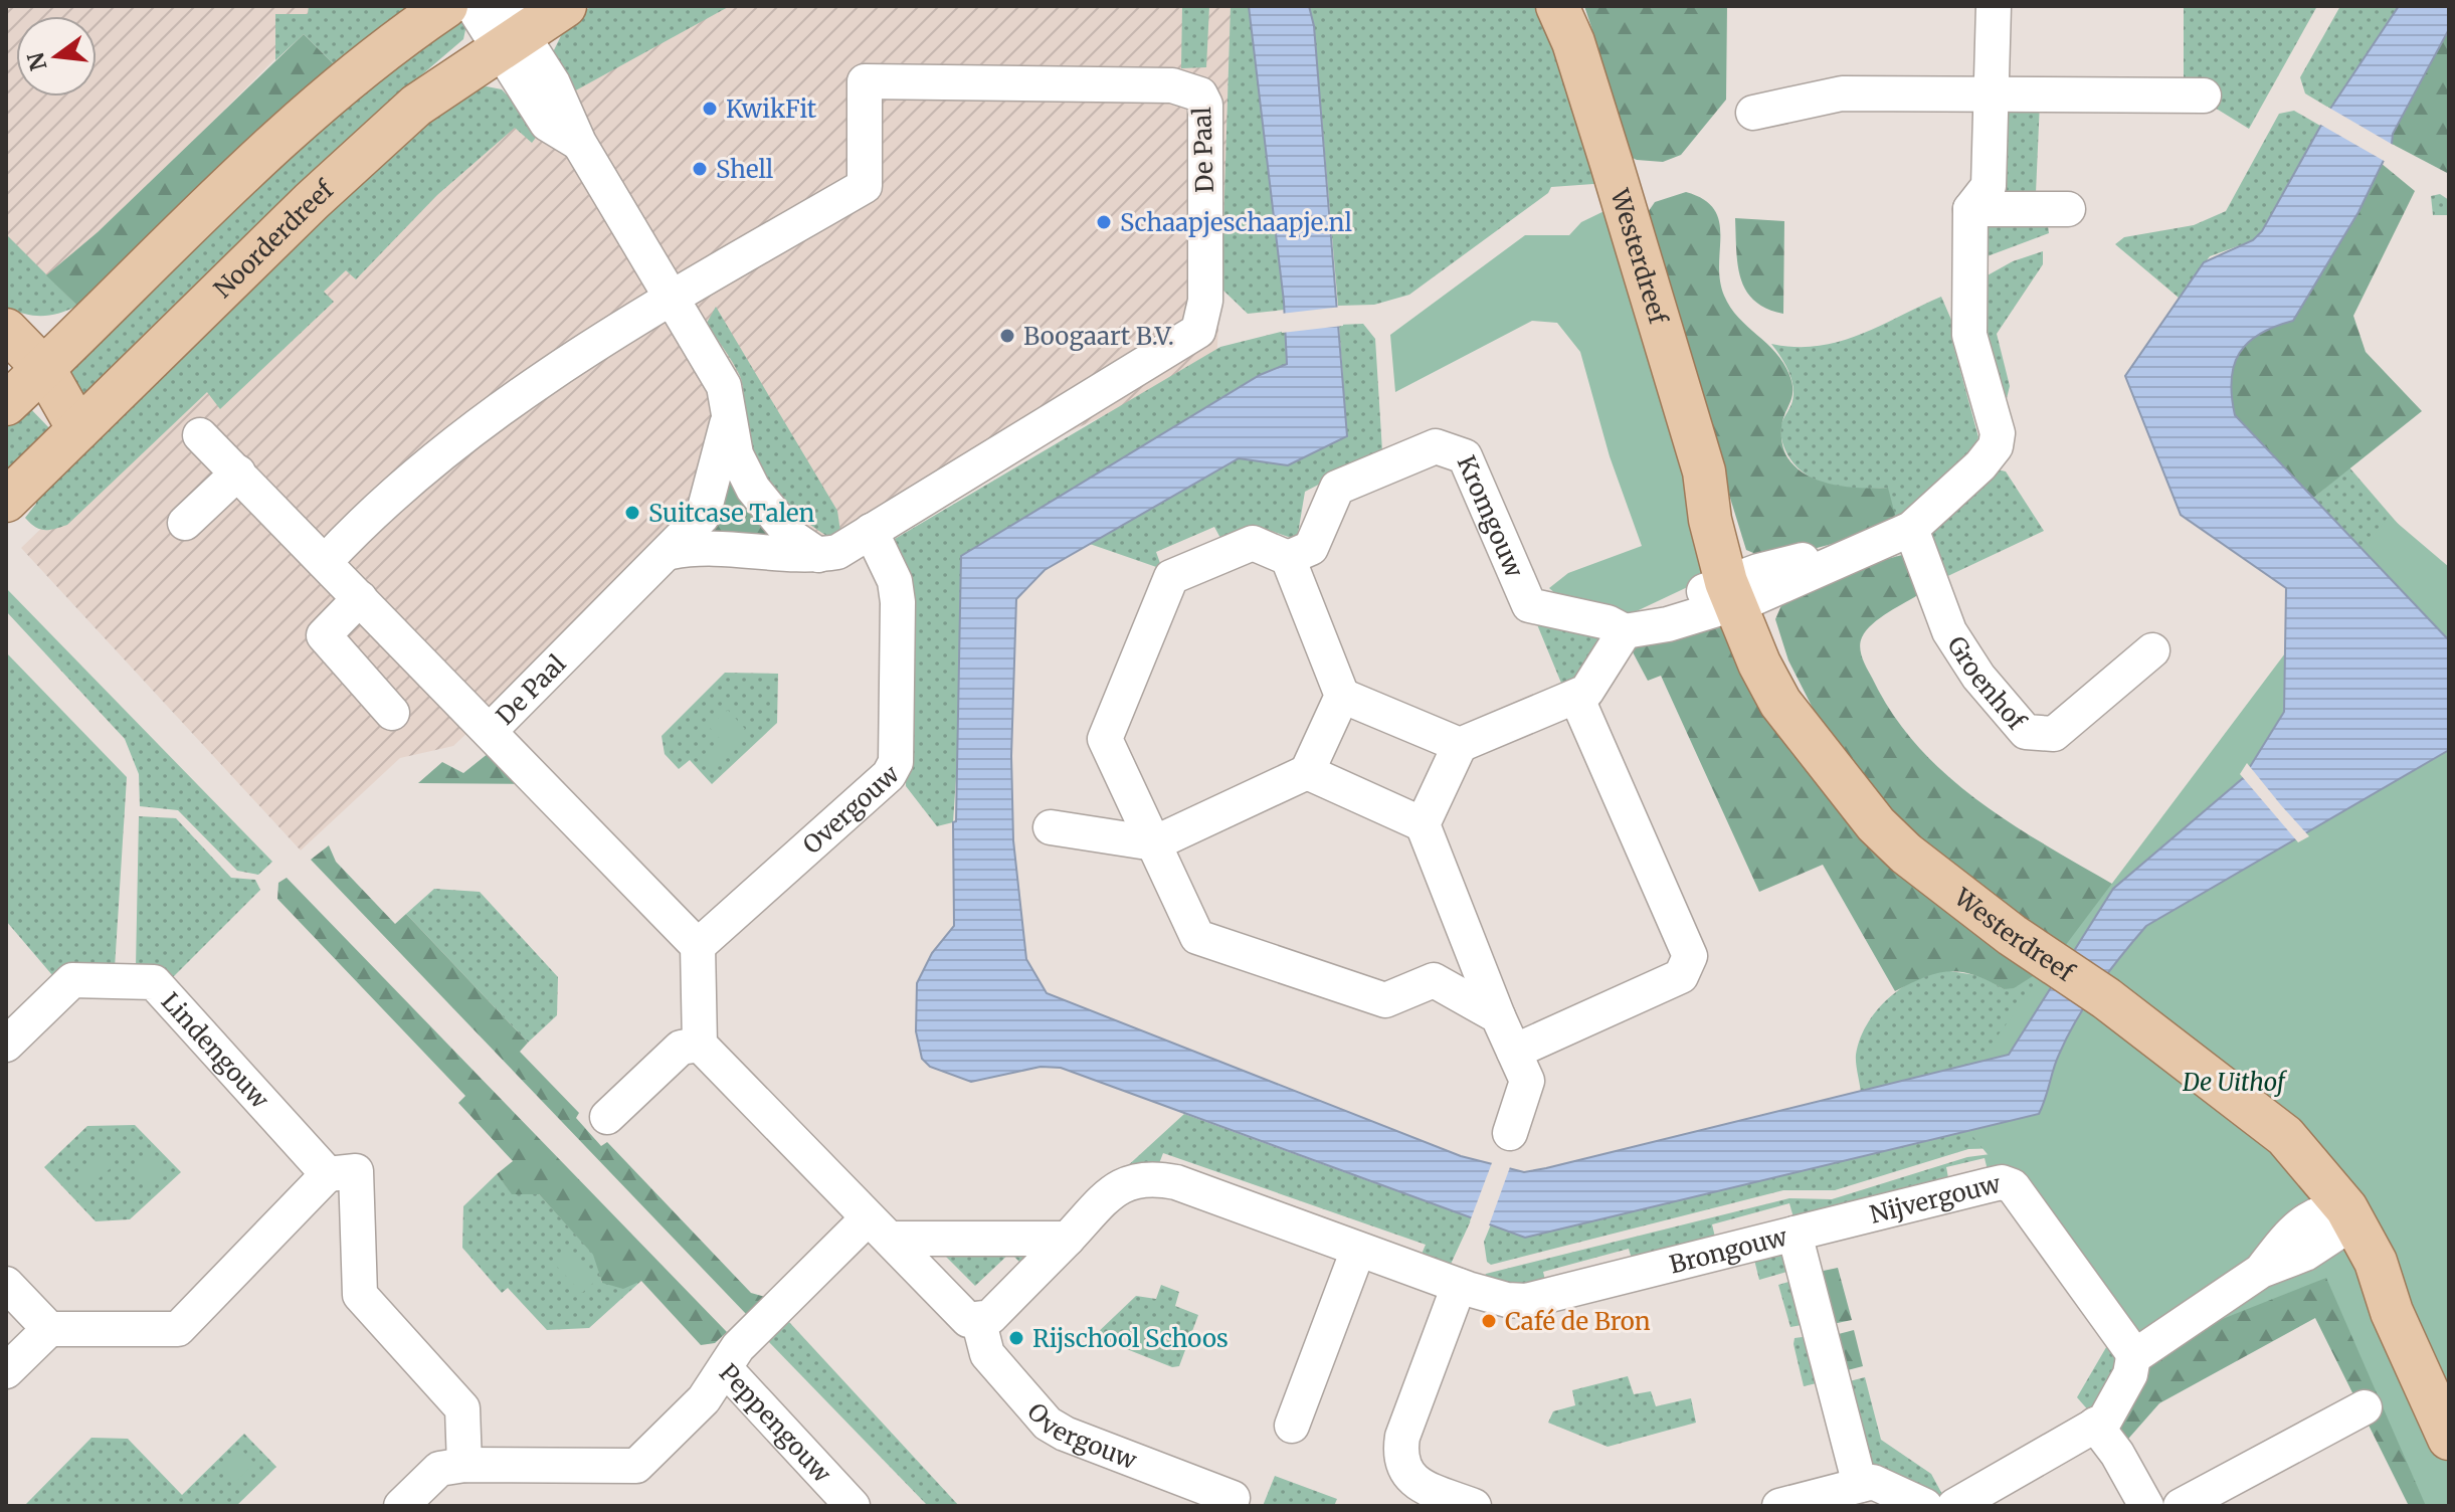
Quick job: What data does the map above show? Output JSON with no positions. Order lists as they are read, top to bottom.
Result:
{
  "streets": {
    "main road": ["Noorderdreef", "Westerdreef"],
    "street": [
      "De Paal",
      "Kromgouw",
      "Groenhof",
      "Overgouw",
      "Lindengouw",
      "Nijvergouw",
      "Brongouw",
      "Peppengouw"
    ]
  },
  "crossings": [
    ["De Paal", "Noorderdreef"],
    ["De Paal", "Overgouw"],
    ["Nijvergouw", "Brongouw"]
  ],
  "parks": ["De Uithof"],
  "places": [
    "KwikFit",
    "Shell",
    "Schaapjeschaapje.nl",
    "Boogaart B.V.",
    "Suitcase Talen",
    "Café de Bron",
    "Rijschool Schoos"
  ],
  "north": "left"
}
